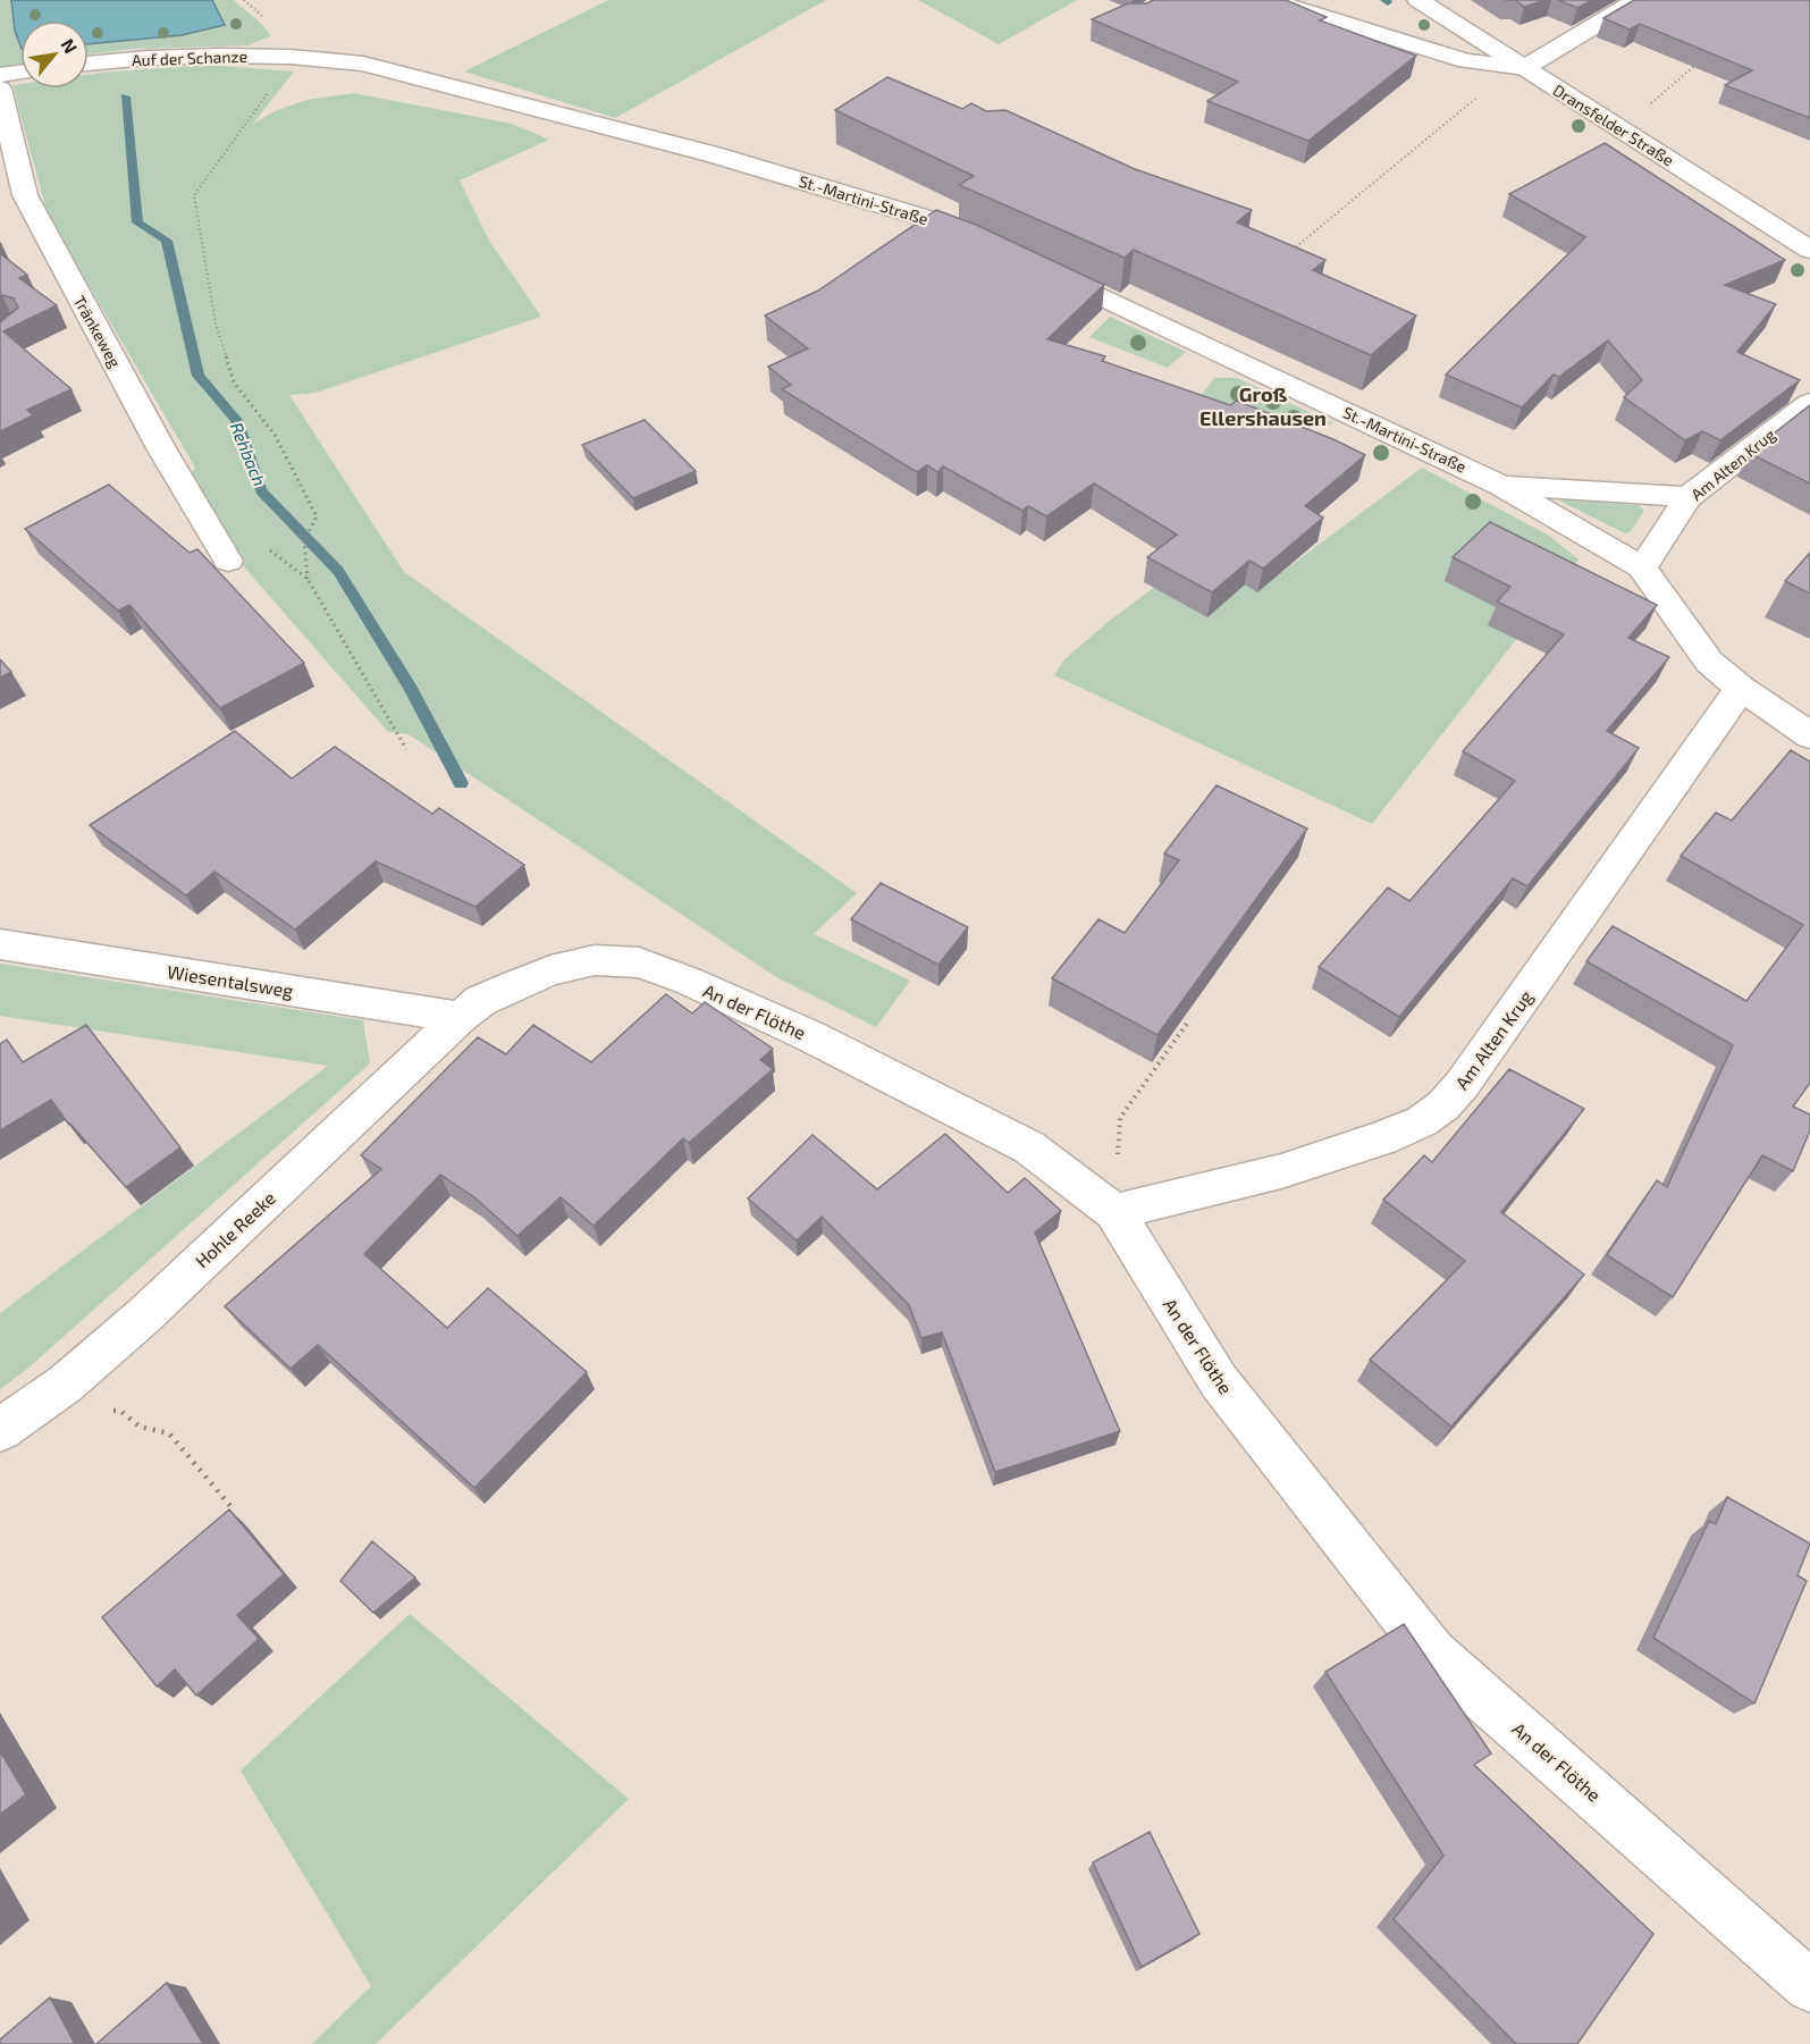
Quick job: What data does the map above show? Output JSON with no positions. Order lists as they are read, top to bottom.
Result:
{
  "streets": {
    "street": [
      "Auf der Schanze",
      "Dransfelder Straße",
      "St.-Martini-Straße",
      "Tränkeweg",
      "Am Alten Krug",
      "Wiesentalsweg",
      "An der Flöthe",
      "Hohle Reeke"
    ]
  },
  "crossings": [
    ["Auf der Schanze", "St.-Martini-Straße"],
    ["St.-Martini-Straße", "Am Alten Krug"],
    ["Am Alten Krug", "An der Flöthe"],
    ["Wiesentalsweg", "An der Flöthe"],
    ["Wiesentalsweg", "Hohle Reeke"],
    ["An der Flöthe", "Hohle Reeke"]
  ],
  "districts": ["Groß Ellershausen"],
  "water": ["Rehbach"],
  "north": "top right"
}
